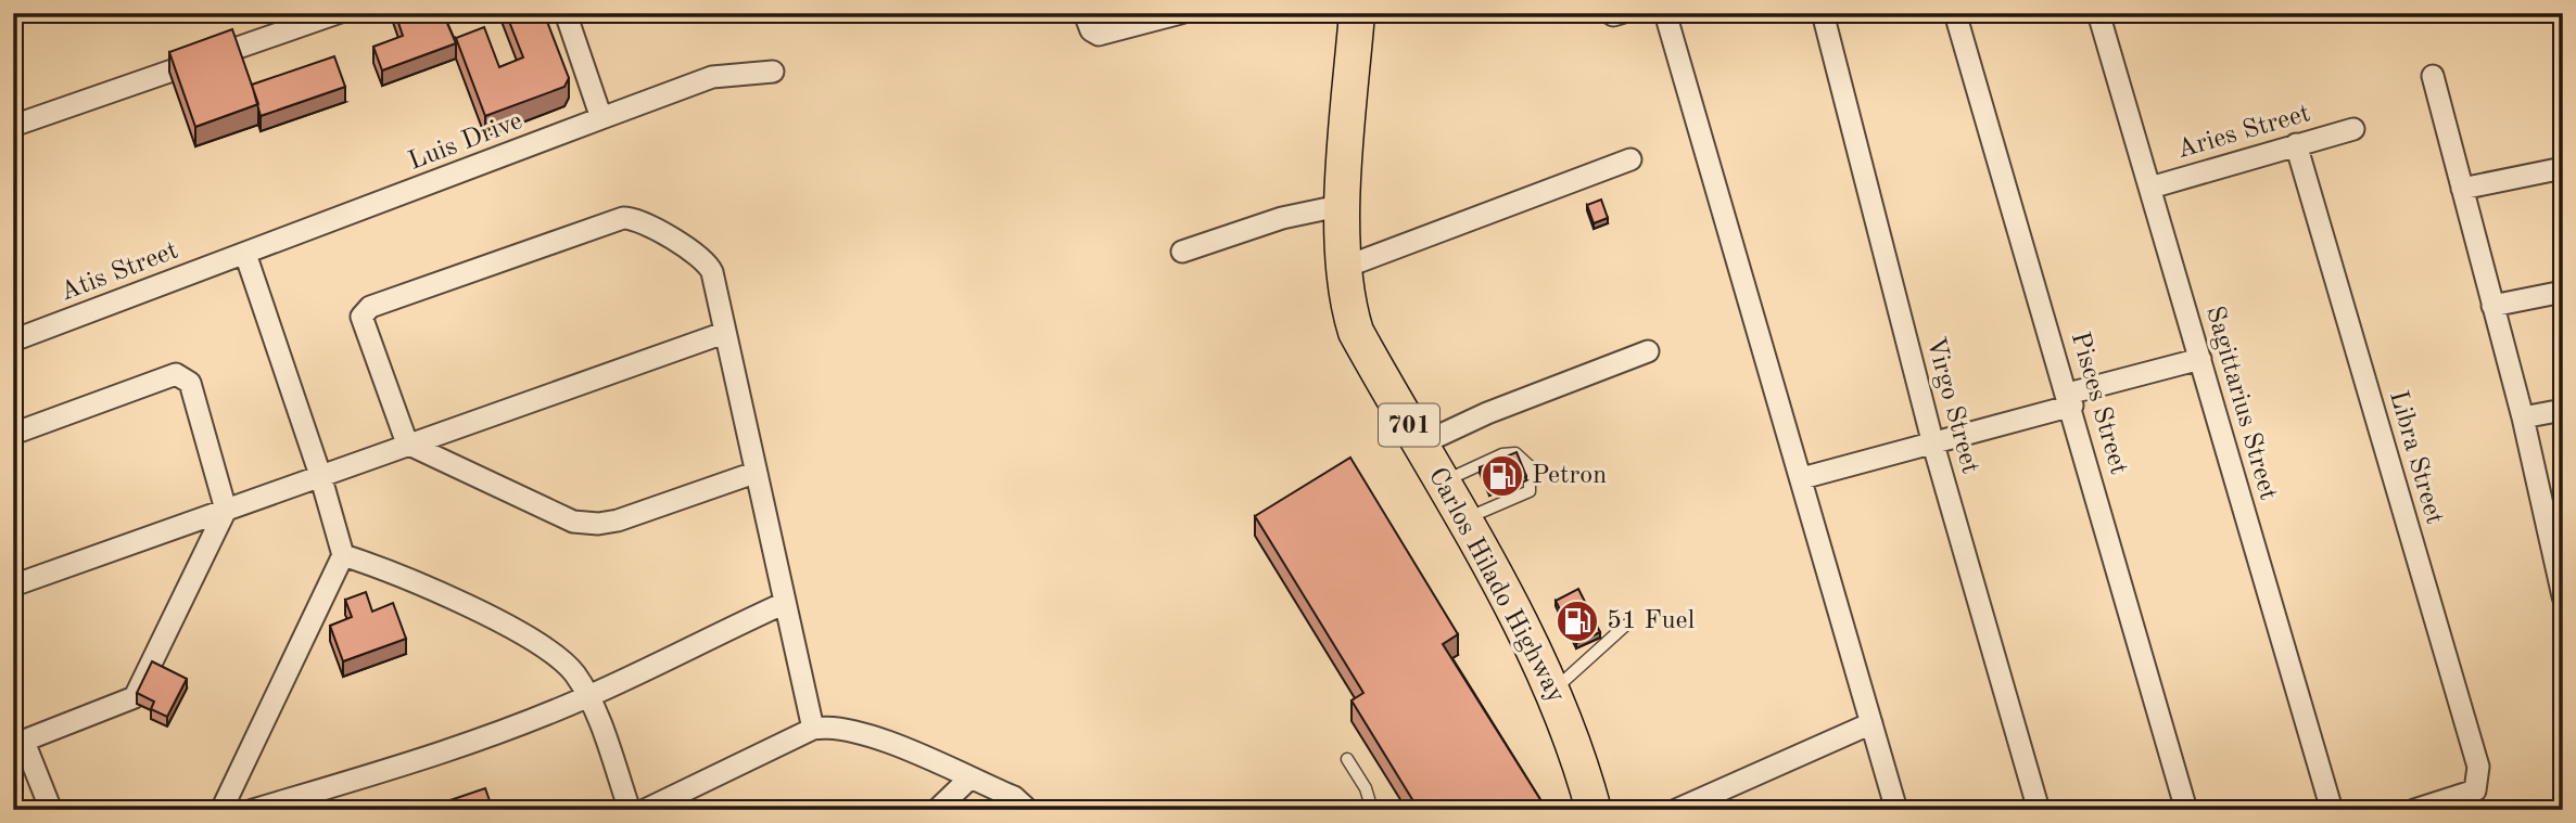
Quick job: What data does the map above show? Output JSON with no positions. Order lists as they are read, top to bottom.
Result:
{
  "streets": {
    "main road": ["701", "Carlos Hilado Highway"],
    "street": [
      "Aries Street",
      "Luis Drive",
      "Atis Street",
      "Pisces Street",
      "Sagittarius Street",
      "Virgo Street",
      "Libra Street"
    ]
  },
  "crossings": [
    ["Aries Street", "Sagittarius Street"],
    ["Aries Street", "Libra Street"],
    ["Luis Drive", "Atis Street"]
  ],
  "places": {
    "fuel station": ["Petron", "51 Fuel"]
  }
}
